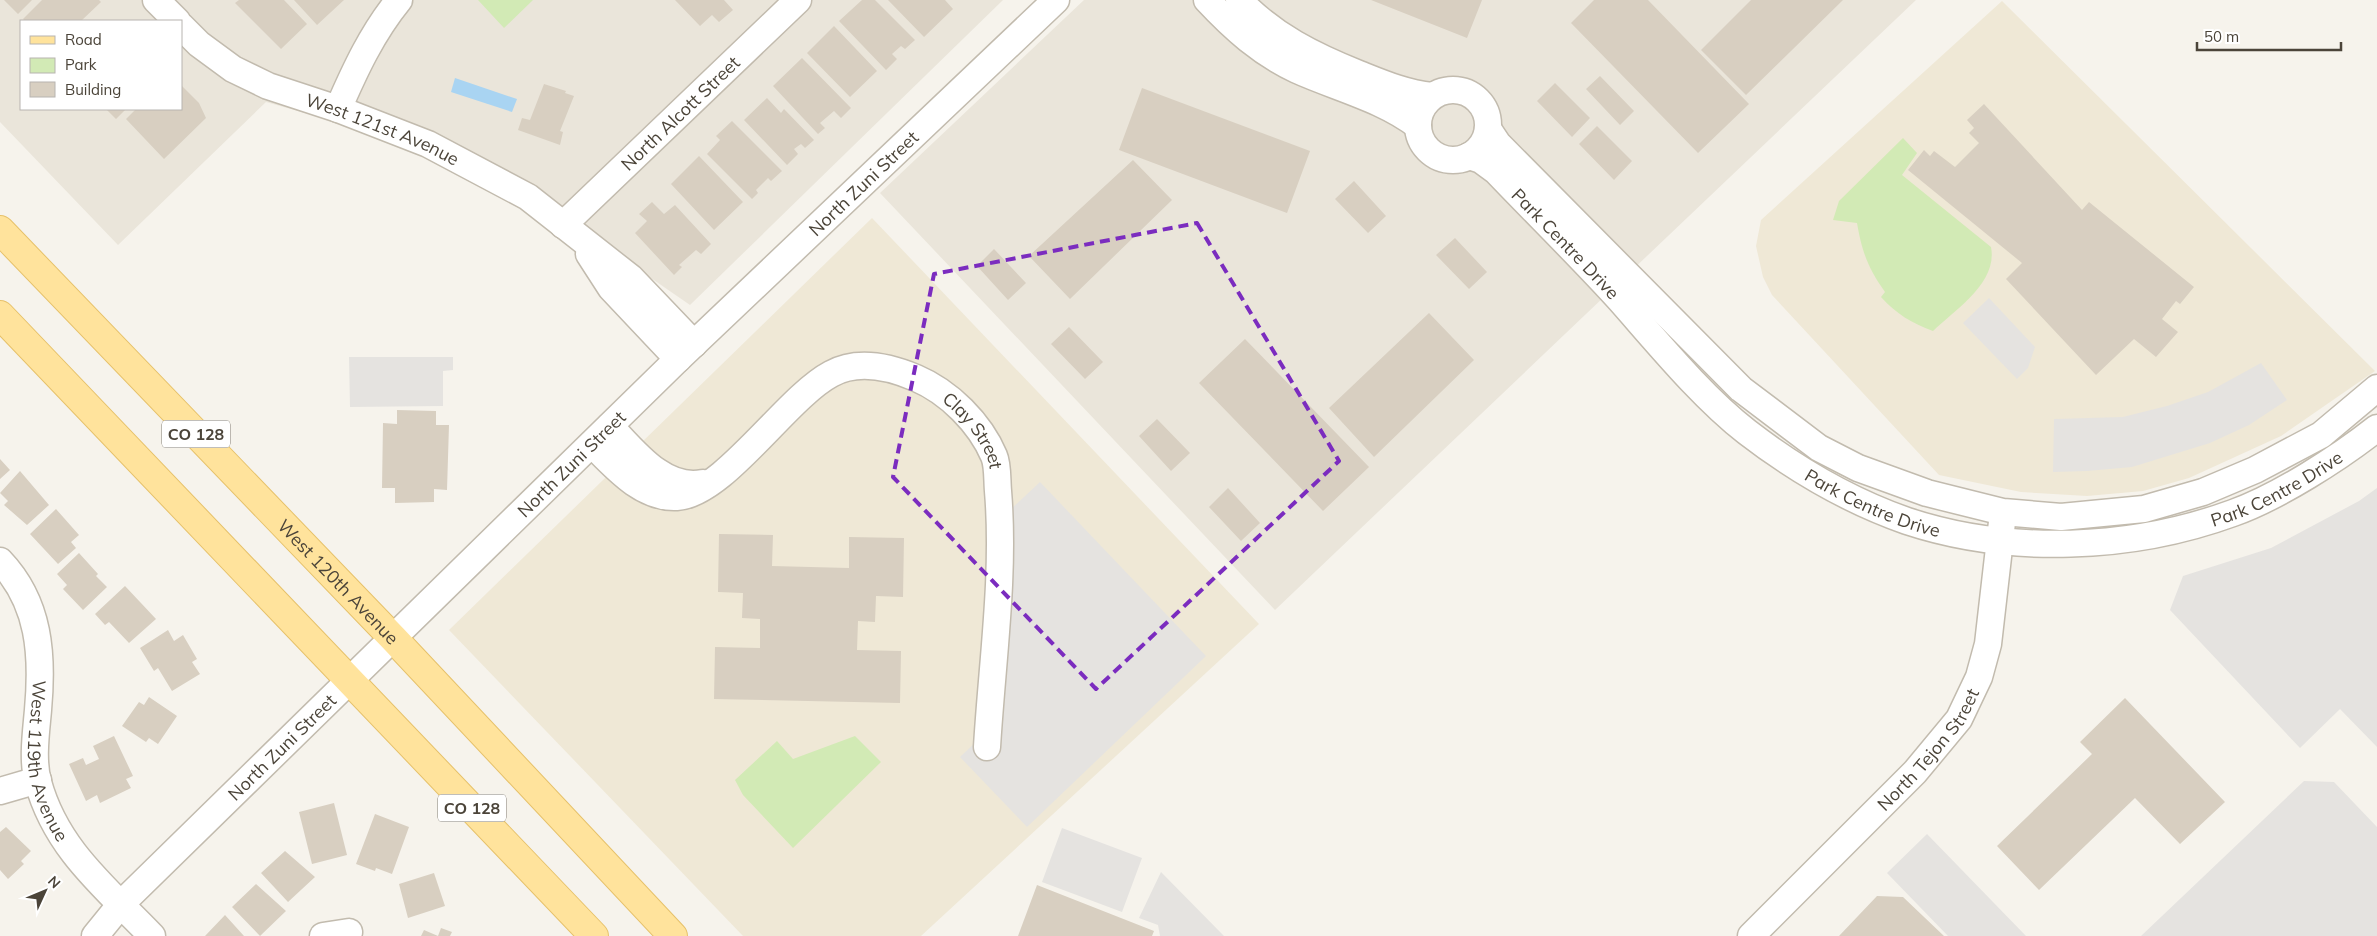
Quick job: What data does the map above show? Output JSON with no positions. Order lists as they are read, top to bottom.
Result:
{
  "streets": {
    "main road": ["CO 128", "West 120th Avenue"],
    "street": [
      "North Alcott Street",
      "West 121st Avenue",
      "North Zuni Street",
      "Park Centre Drive",
      "Clay Street",
      "North Tejon Street",
      "West 119th Avenue"
    ]
  },
  "crossings": [
    ["North Alcott Street", "West 121st Avenue"],
    ["West 121st Avenue", "North Zuni Street"],
    ["North Zuni Street", "CO 128"],
    ["North Zuni Street", "Clay Street"],
    ["North Zuni Street", "West 120th Avenue"],
    ["North Zuni Street", "West 119th Avenue"],
    ["Park Centre Drive", "North Tejon Street"]
  ],
  "legend": ["Road", "Park", "Building"],
  "scale_bar": "50 m",
  "north": "top right"
}
